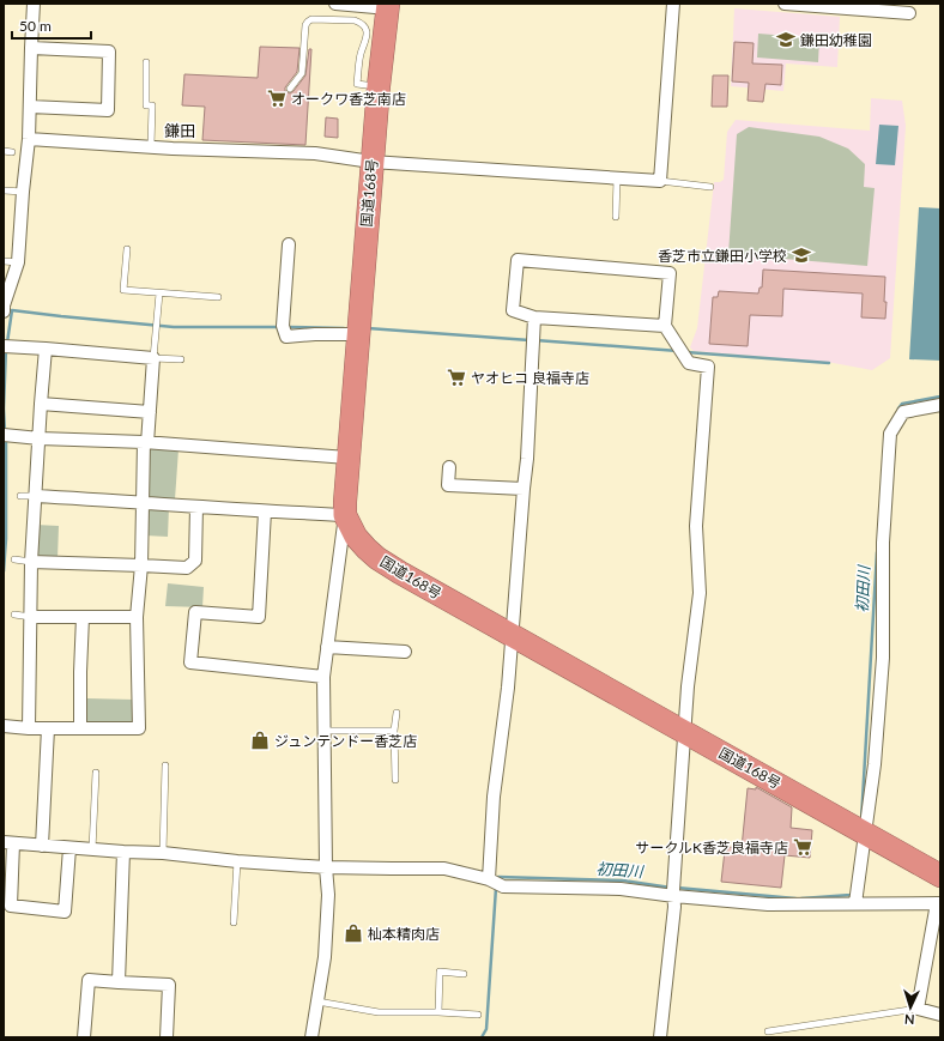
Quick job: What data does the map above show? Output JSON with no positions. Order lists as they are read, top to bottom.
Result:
{
  "streets": {
    "highway": ["国道168号"]
  },
  "districts": ["鎌田"],
  "water": ["初田川"],
  "places": {
    "school or university": ["鎌田幼稚園", "香芝市立鎌田小学校"],
    "supermarket": ["オークワ香芝南店", "ヤオヒコ 良福寺店", "サークルK香芝良福寺店"],
    "shop": ["ジュンテンドー香芝店", "杣本精肉店"]
  },
  "scale_bar": "50 m",
  "north": "bottom"
}
